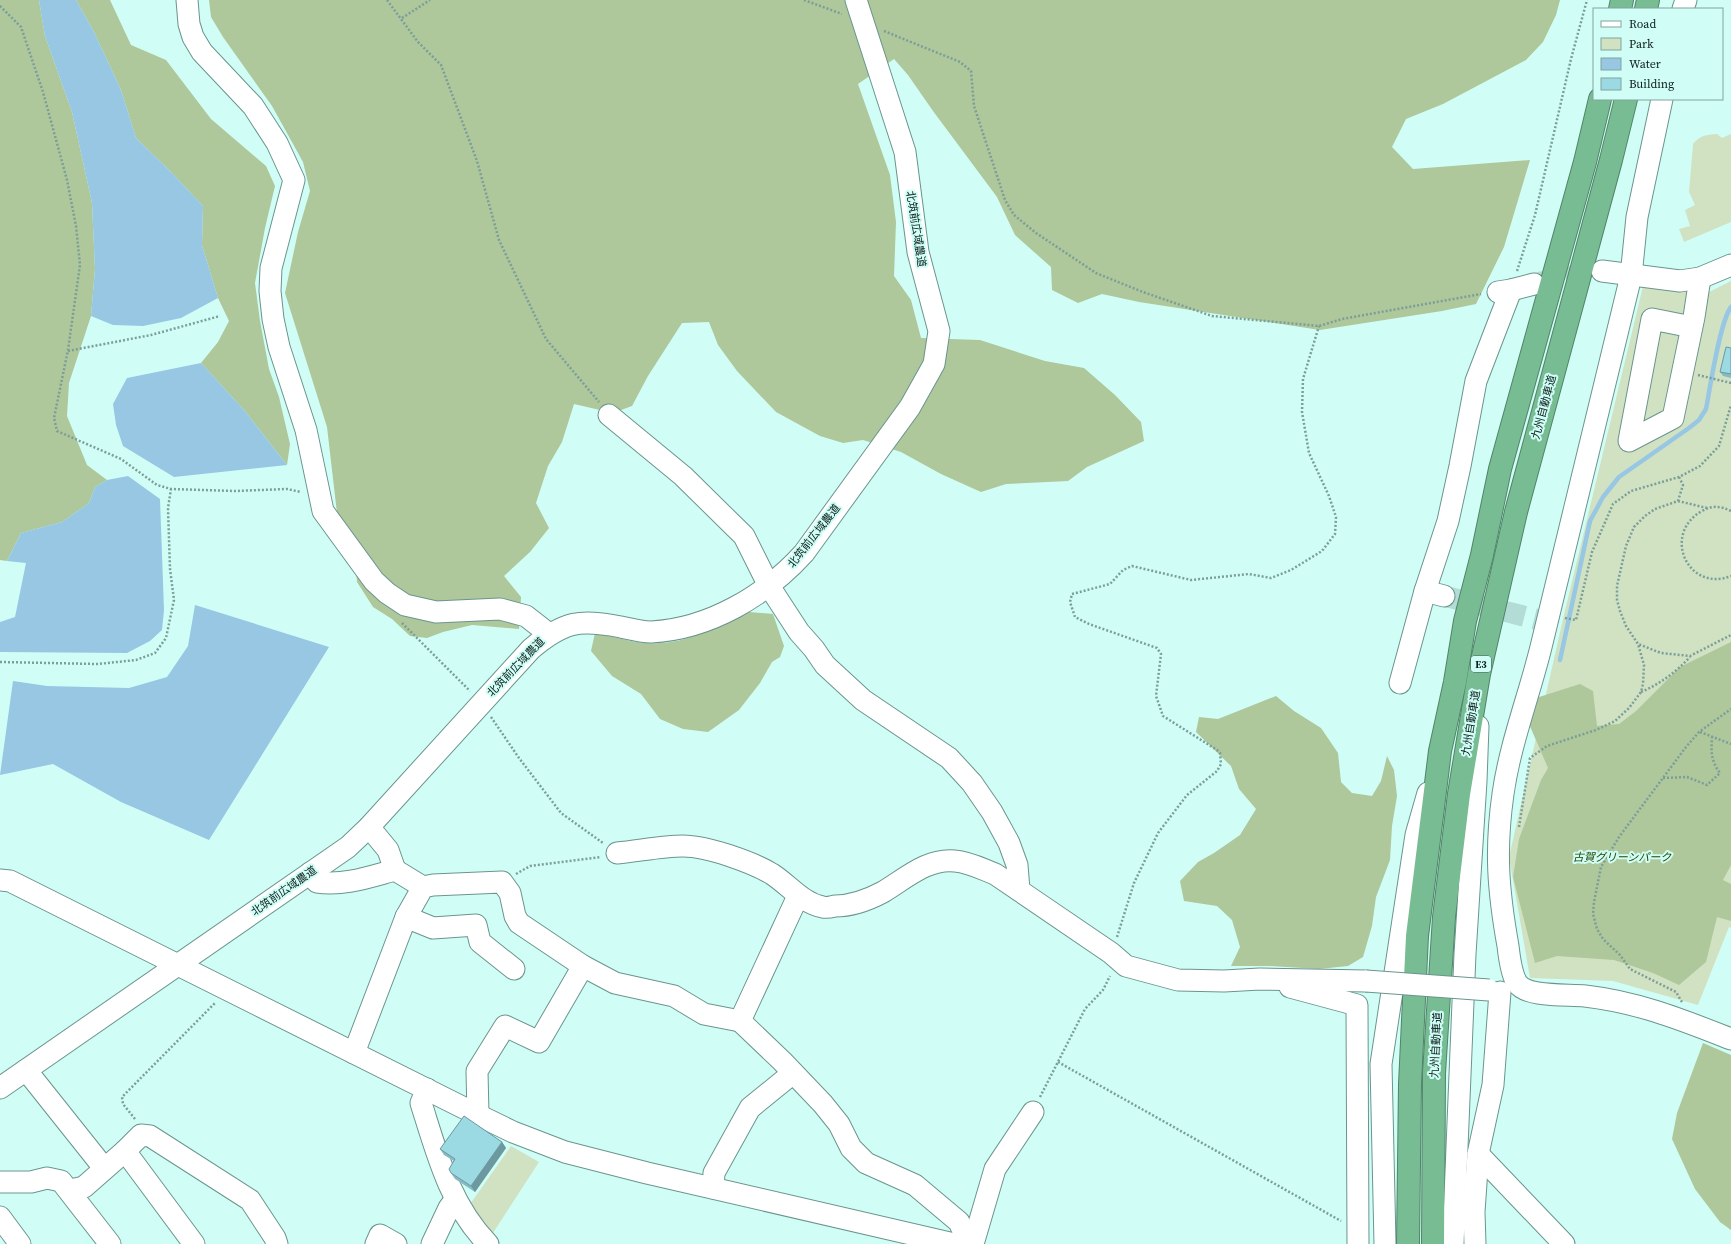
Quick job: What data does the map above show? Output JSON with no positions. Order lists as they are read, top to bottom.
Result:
{
  "streets": {
    "highway": ["九州自動車道", "E3"],
    "street": ["北筑前広域農道"]
  },
  "parks": ["古賀グリーンパーク"],
  "legend": [
    "Road",
    "Park",
    "Water",
    "Building"
  ]
}
